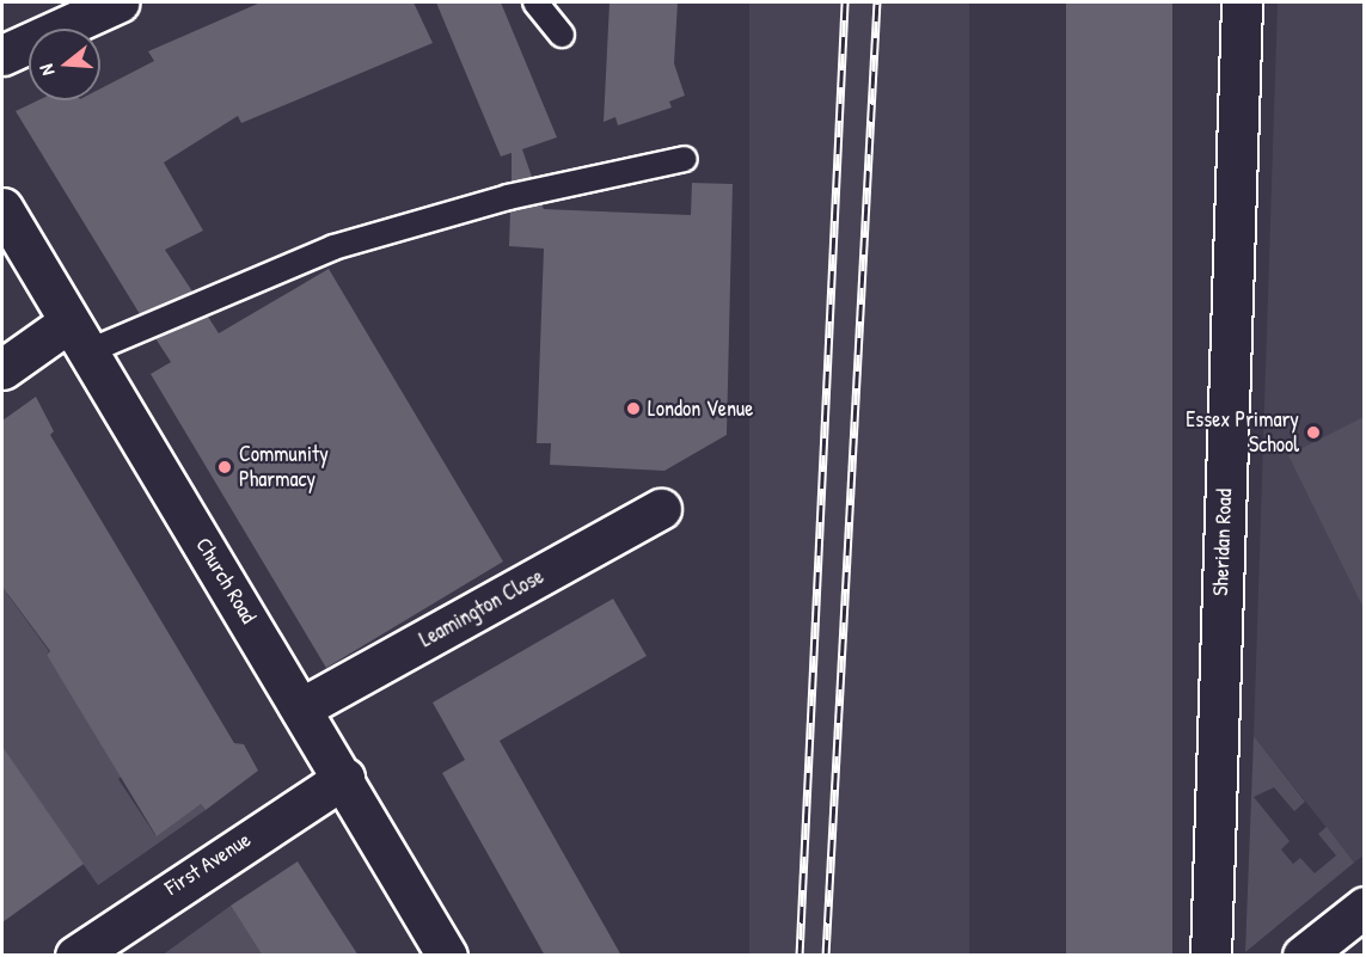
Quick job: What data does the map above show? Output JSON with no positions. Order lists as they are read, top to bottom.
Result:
{
  "streets": {
    "street": [
      "Sheridan Road",
      "Church Road",
      "Leamington Close",
      "First Avenue"
    ]
  },
  "crossings": [
    ["Church Road", "Leamington Close"],
    ["Church Road", "First Avenue"]
  ],
  "places": ["London Venue", "Essex Primary School", "Community Pharmacy"],
  "north": "left"
}
